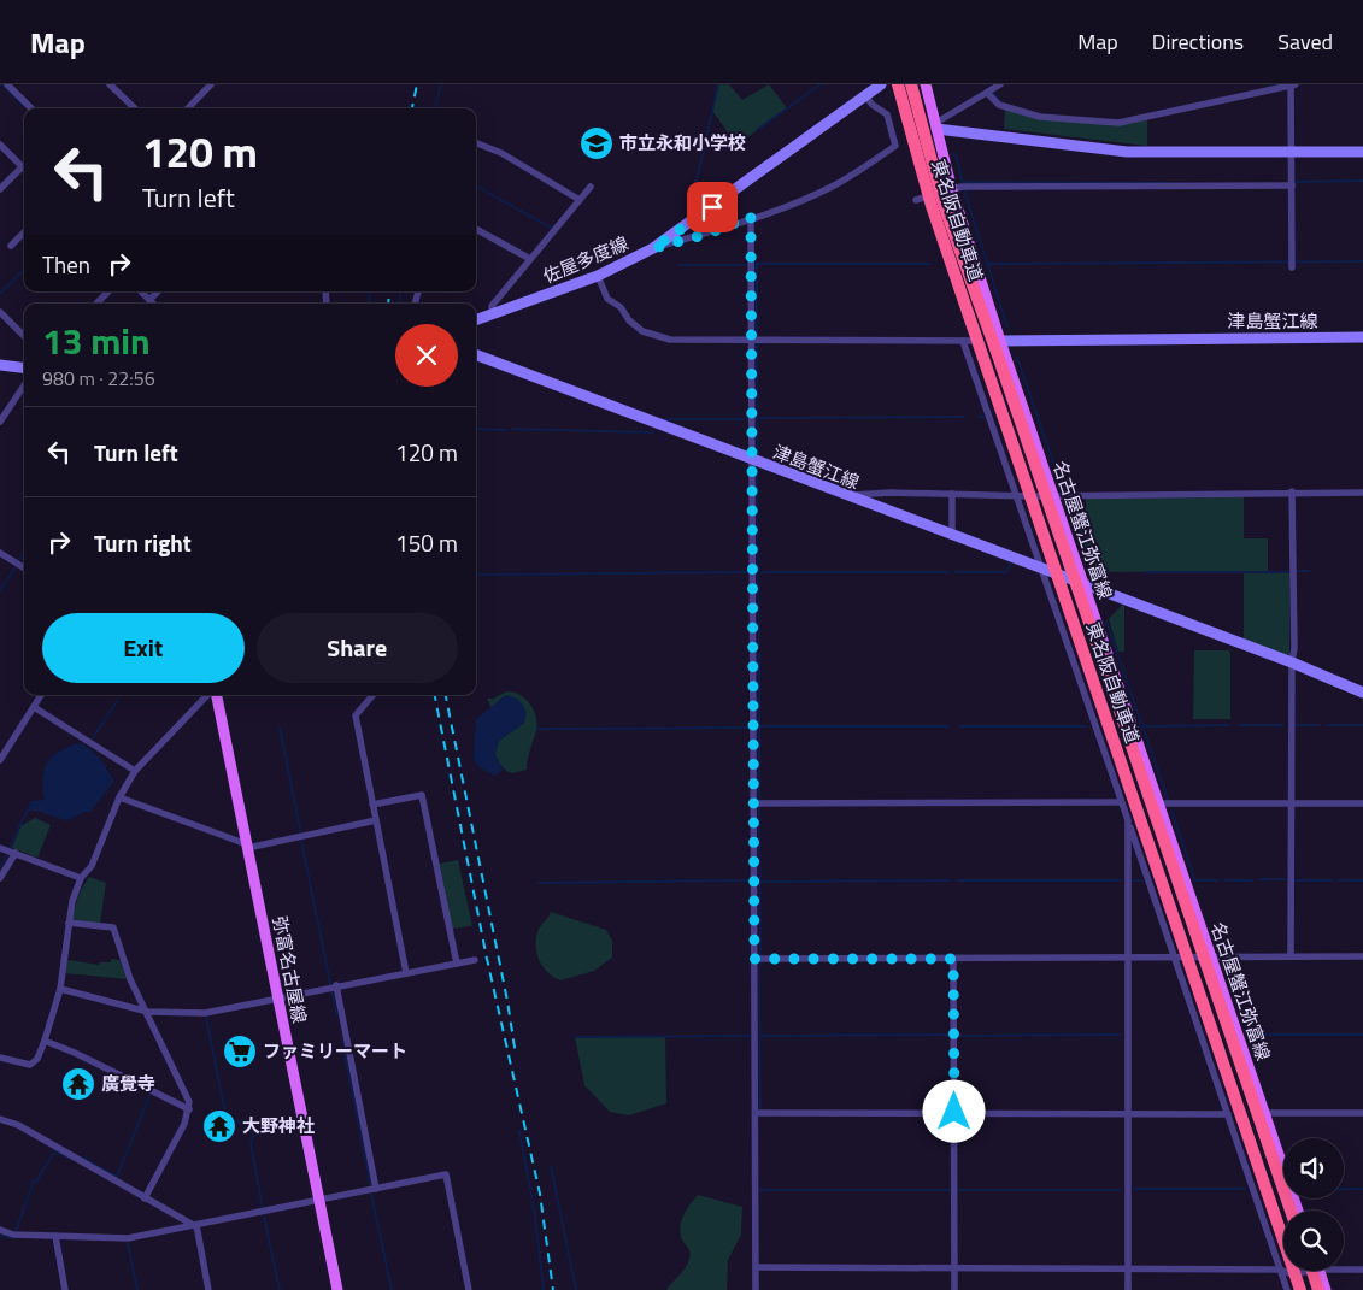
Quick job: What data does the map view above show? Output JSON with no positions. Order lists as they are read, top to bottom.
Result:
{
  "streets": {
    "highway": ["東名阪自動車道"],
    "main road": [
      "佐屋多度線",
      "津島蟹江線",
      "名古屋蟹江弥富線",
      "弥富名古屋線"
    ]
  },
  "crossings": [
    ["津島蟹江線", "名古屋蟹江弥富線"]
  ],
  "places": {
    "school or university": ["市立永和小学校"],
    "supermarket": ["ファミリーマート"],
    "temple": ["廣覺寺", "大野神社"]
  },
  "page": {
    "header": "Map",
    "nav": ["Map", "Directions", "Saved"],
    "turn": ["120 m", "Turn left"],
    "then": "Then",
    "heading": ["13 min", "980 m · 22:56"],
    "list": [
      {
        "name": "Turn left",
        "value": "120 m"
      },
      {
        "name": "Turn right",
        "value": "150 m"
      }
    ],
    "buttons": ["Exit", "Share"]
  }
}
